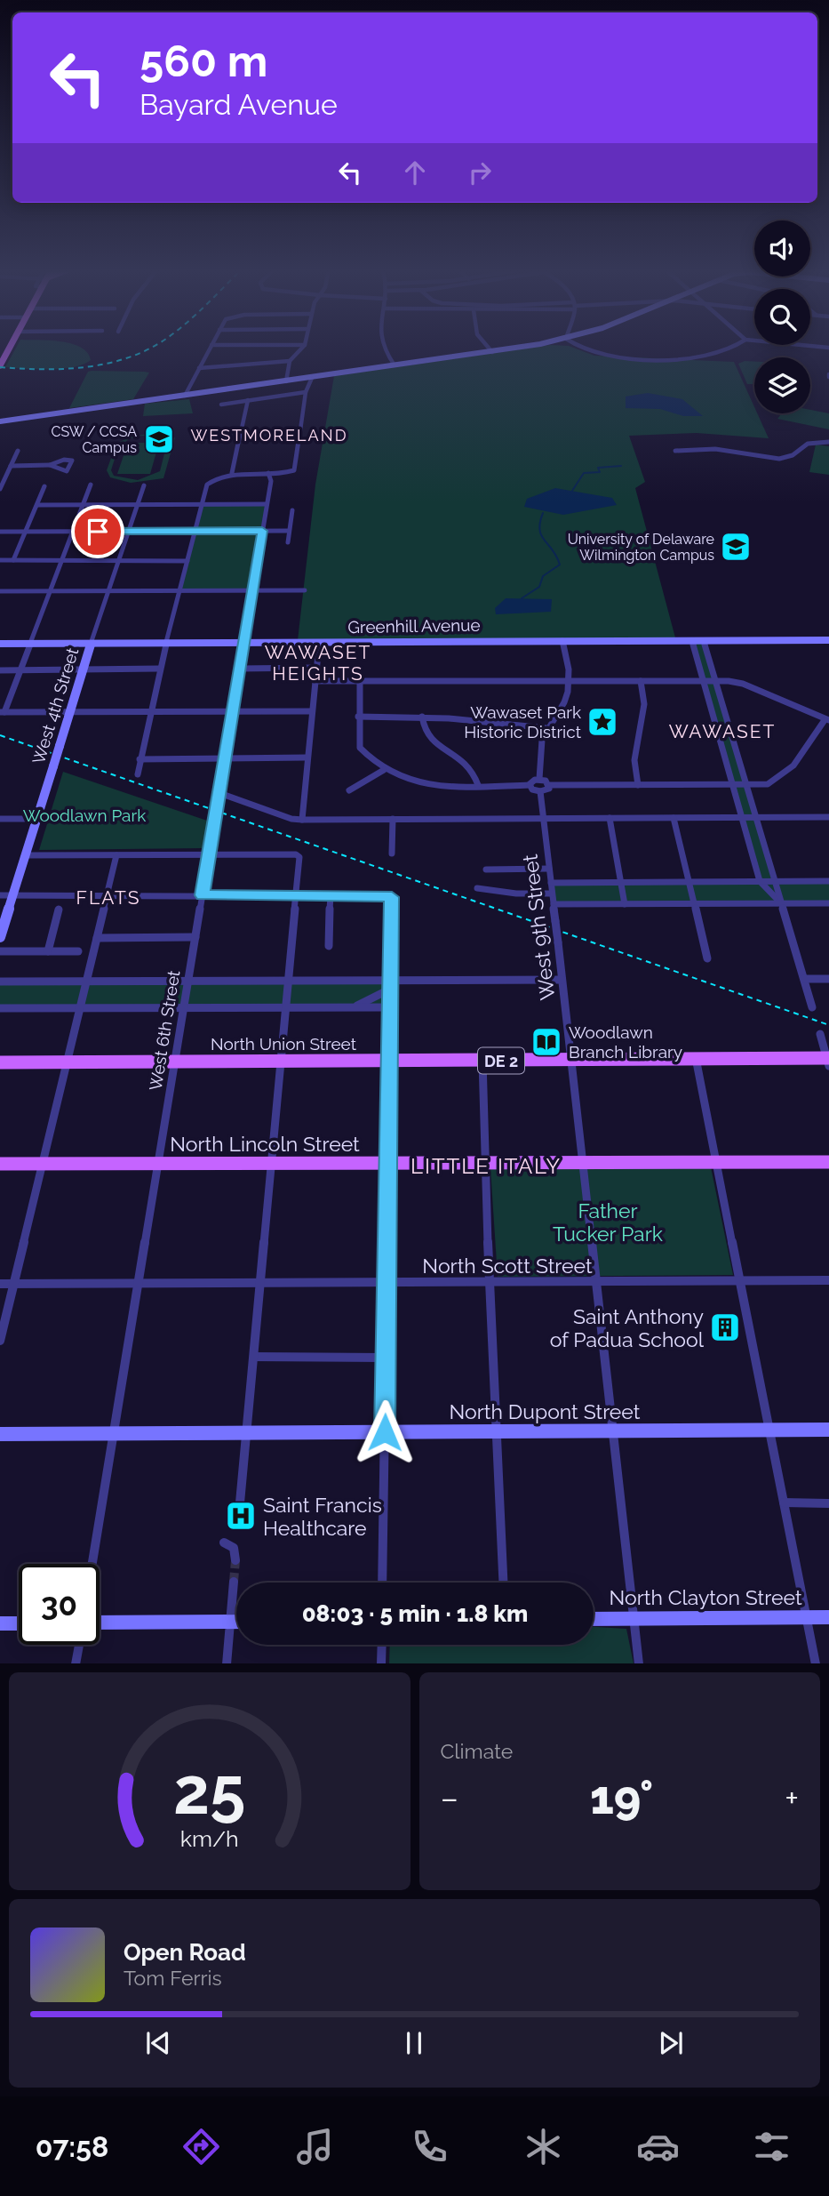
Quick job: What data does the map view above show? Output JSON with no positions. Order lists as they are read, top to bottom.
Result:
{
  "streets": {
    "main road": ["North Union Street", "DE 2", "North Lincoln Street"],
    "street": [
      "Greenhill Avenue",
      "West 4th Street",
      "West 9th Street",
      "West 6th Street",
      "North Scott Street",
      "North Dupont Street",
      "North Clayton Street"
    ]
  },
  "crossings": [
    ["Greenhill Avenue", "West 4th Street"],
    ["Greenhill Avenue", "West 6th Street"],
    ["West 9th Street", "North Union Street"],
    ["West 9th Street", "North Lincoln Street"],
    ["West 9th Street", "North Scott Street"],
    ["West 9th Street", "North Dupont Street"],
    ["West 9th Street", "North Clayton Street"],
    ["West 6th Street", "North Union Street"],
    ["West 6th Street", "North Lincoln Street"],
    ["West 6th Street", "North Scott Street"],
    ["West 6th Street", "North Dupont Street"]
  ],
  "districts": [
    "WESTMORELAND",
    "WAWASET HEIGHTS",
    "WAWASET",
    "FLATS",
    "LITTLE ITALY"
  ],
  "parks": ["Woodlawn Park", "Father Tucker Park"],
  "places": {
    "school or university": ["CSW / CCSA Campus", "University of Delaware Wilmington Campus"],
    "place": ["Wawaset Park Historic District"],
    "library": ["Woodlawn Branch Library"],
    "building": ["Saint Anthony of Padua School"],
    "hospital": ["Saint Francis Healthcare"]
  },
  "page": {
    "turn": ["560 m", "Bayard Avenue"],
    "limit": "30",
    "trip": "08:03 · 5 min · 1.8 km",
    "tile": "Climate",
    "heat": ["−", "19°", "+"],
    "song": ["Open Road", "Tom Ferris"],
    "tabs": "07:58",
    "gauge": ["25", "km/h"]
  }
}
